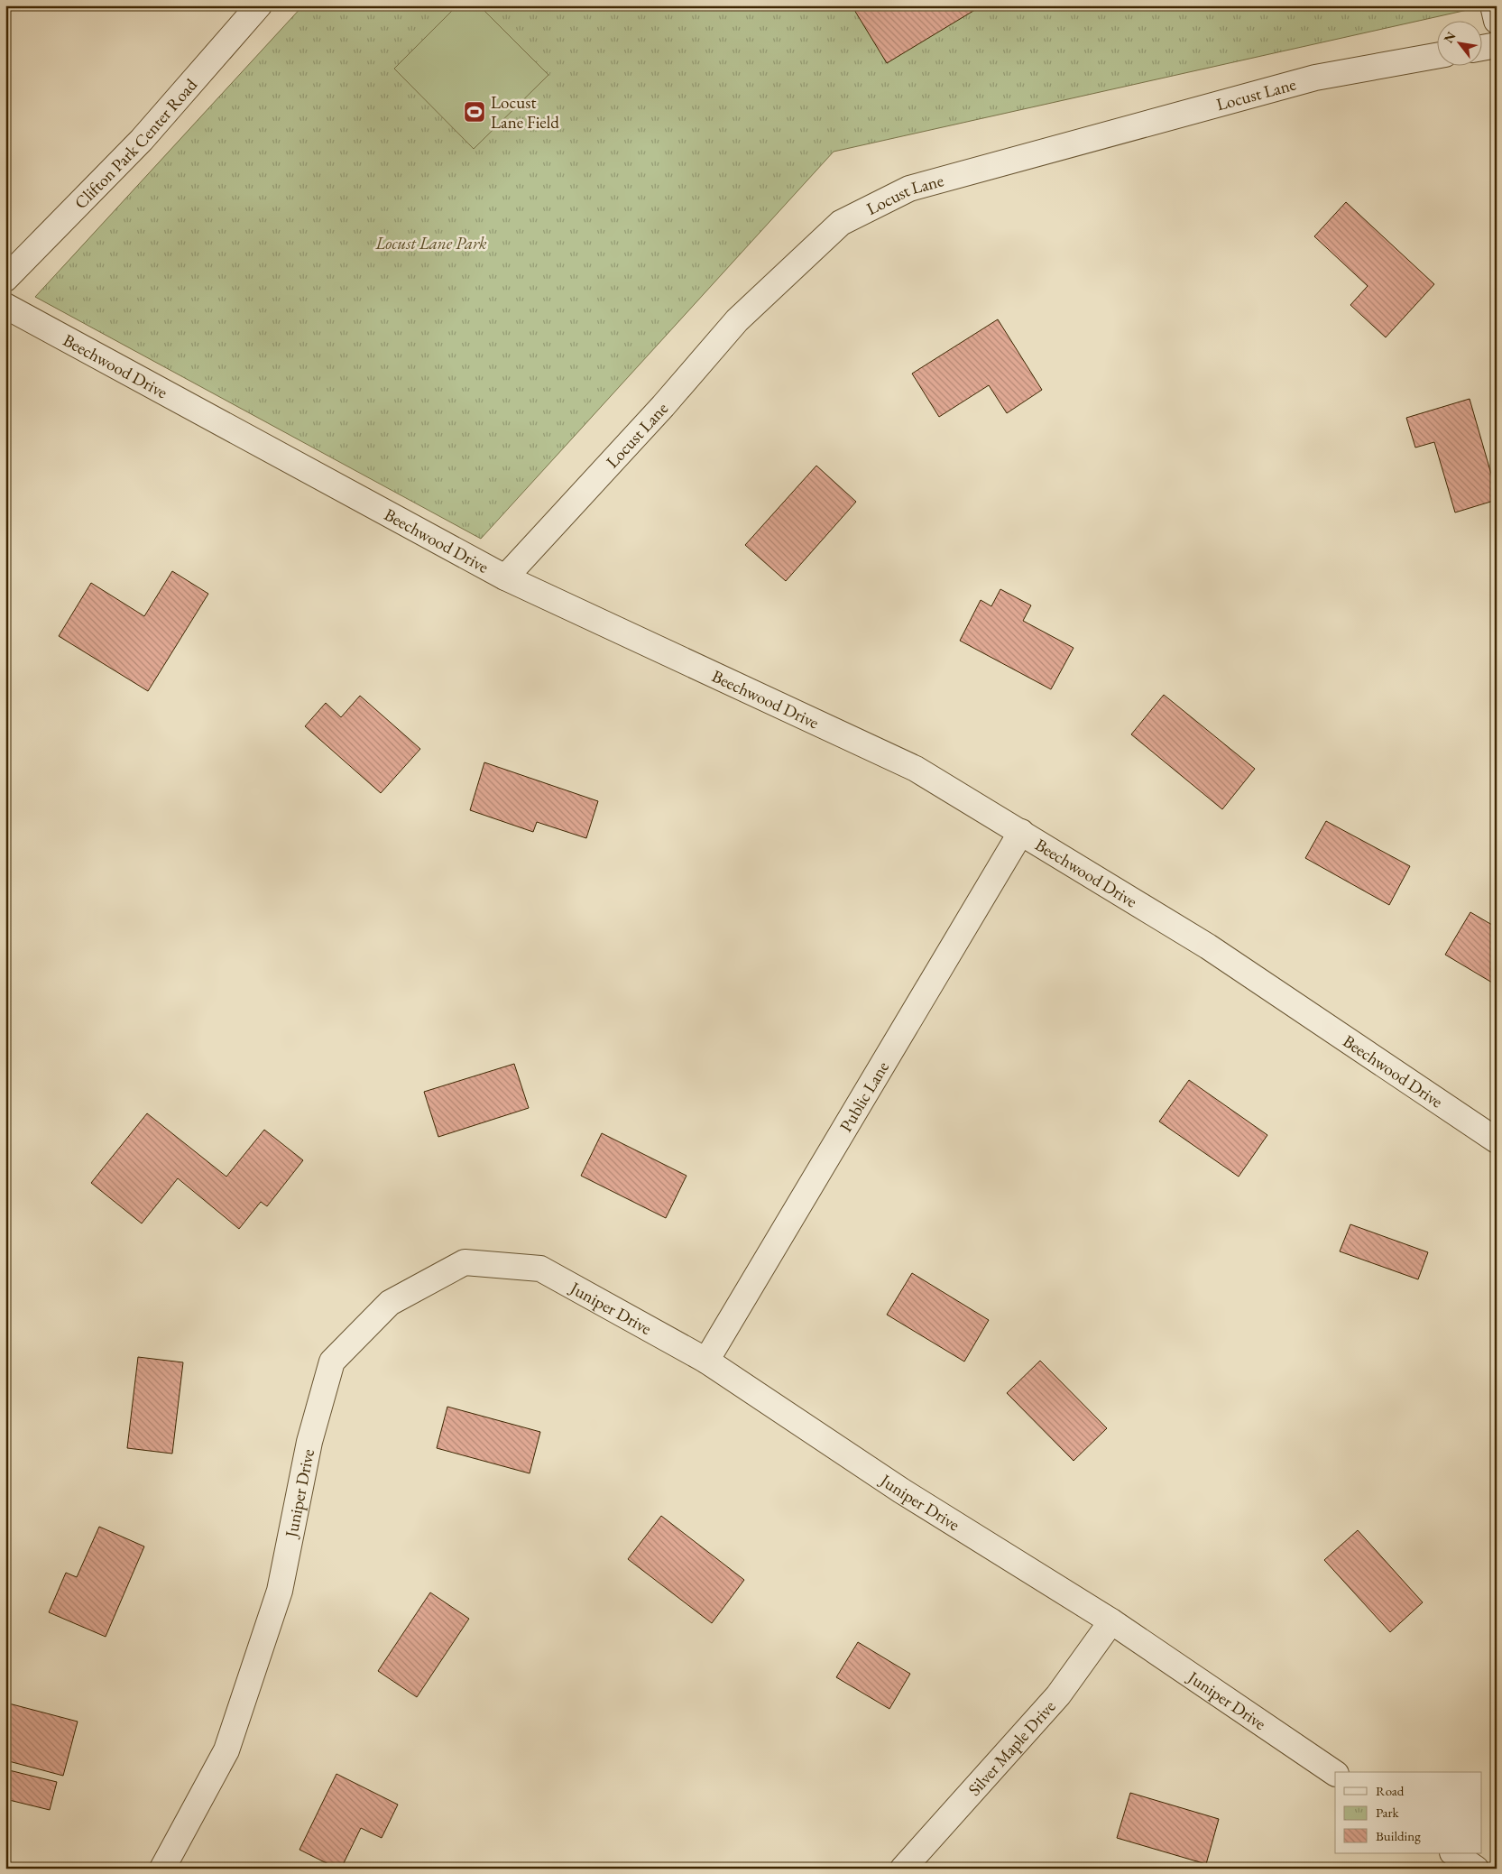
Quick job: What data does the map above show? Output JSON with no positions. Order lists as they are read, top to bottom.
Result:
{
  "streets": {
    "street": [
      "Locust Lane",
      "Clifton Park Center Road",
      "Beechwood Drive",
      "Public Lane",
      "Juniper Drive",
      "Silver Maple Drive"
    ]
  },
  "crossings": [
    ["Locust Lane", "Beechwood Drive"],
    ["Beechwood Drive", "Public Lane"],
    ["Public Lane", "Juniper Drive"],
    ["Juniper Drive", "Silver Maple Drive"]
  ],
  "parks": ["Locust Lane Park"],
  "places": {
    "sports": ["Locust Lane Field"]
  },
  "legend": ["Road", "Park", "Building"],
  "north": "top left"
}
